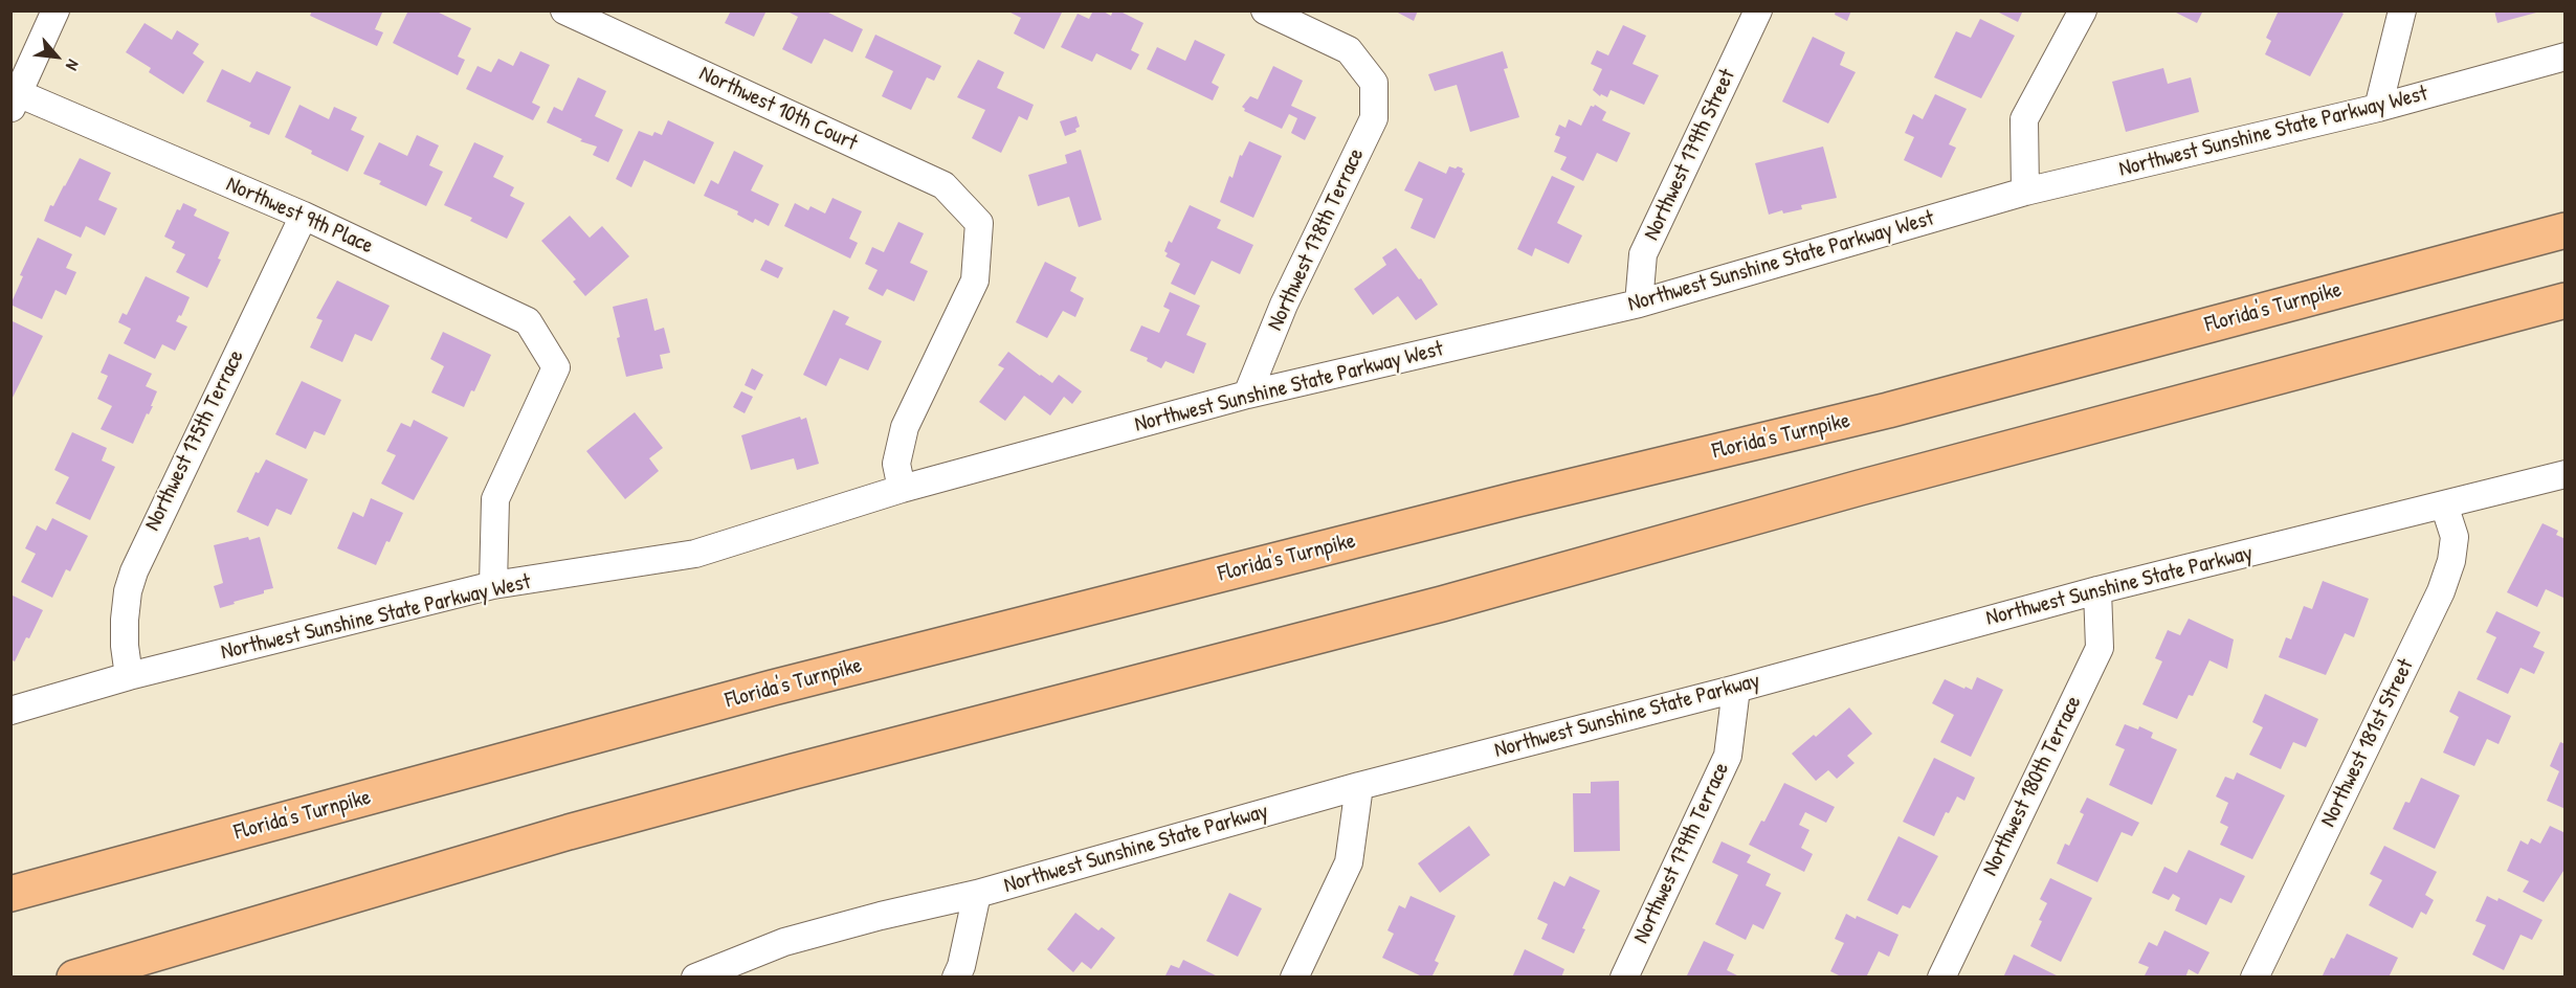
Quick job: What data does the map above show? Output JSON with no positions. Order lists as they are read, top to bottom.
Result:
{
  "streets": {
    "highway": ["Florida's Turnpike"],
    "street": [
      "Northwest 10th Court",
      "Northwest Sunshine State Parkway West",
      "Northwest 179th Street",
      "Northwest 9th Place",
      "Northwest 178th Terrace",
      "Northwest 175th Terrace",
      "Northwest Sunshine State Parkway",
      "Northwest 181st Street",
      "Northwest 180th Terrace",
      "Northwest 179th Terrace"
    ]
  },
  "crossings": [
    ["Northwest 10th Court", "Northwest Sunshine State Parkway West"],
    ["Northwest Sunshine State Parkway West", "Northwest 179th Street"],
    ["Northwest Sunshine State Parkway West", "Northwest 9th Place"],
    ["Northwest Sunshine State Parkway West", "Northwest 178th Terrace"],
    ["Northwest Sunshine State Parkway West", "Northwest 175th Terrace"],
    ["Northwest 9th Place", "Northwest 175th Terrace"],
    ["Northwest Sunshine State Parkway", "Northwest 181st Street"],
    ["Northwest Sunshine State Parkway", "Northwest 180th Terrace"],
    ["Northwest Sunshine State Parkway", "Northwest 179th Terrace"]
  ],
  "north": "bottom right"
}
